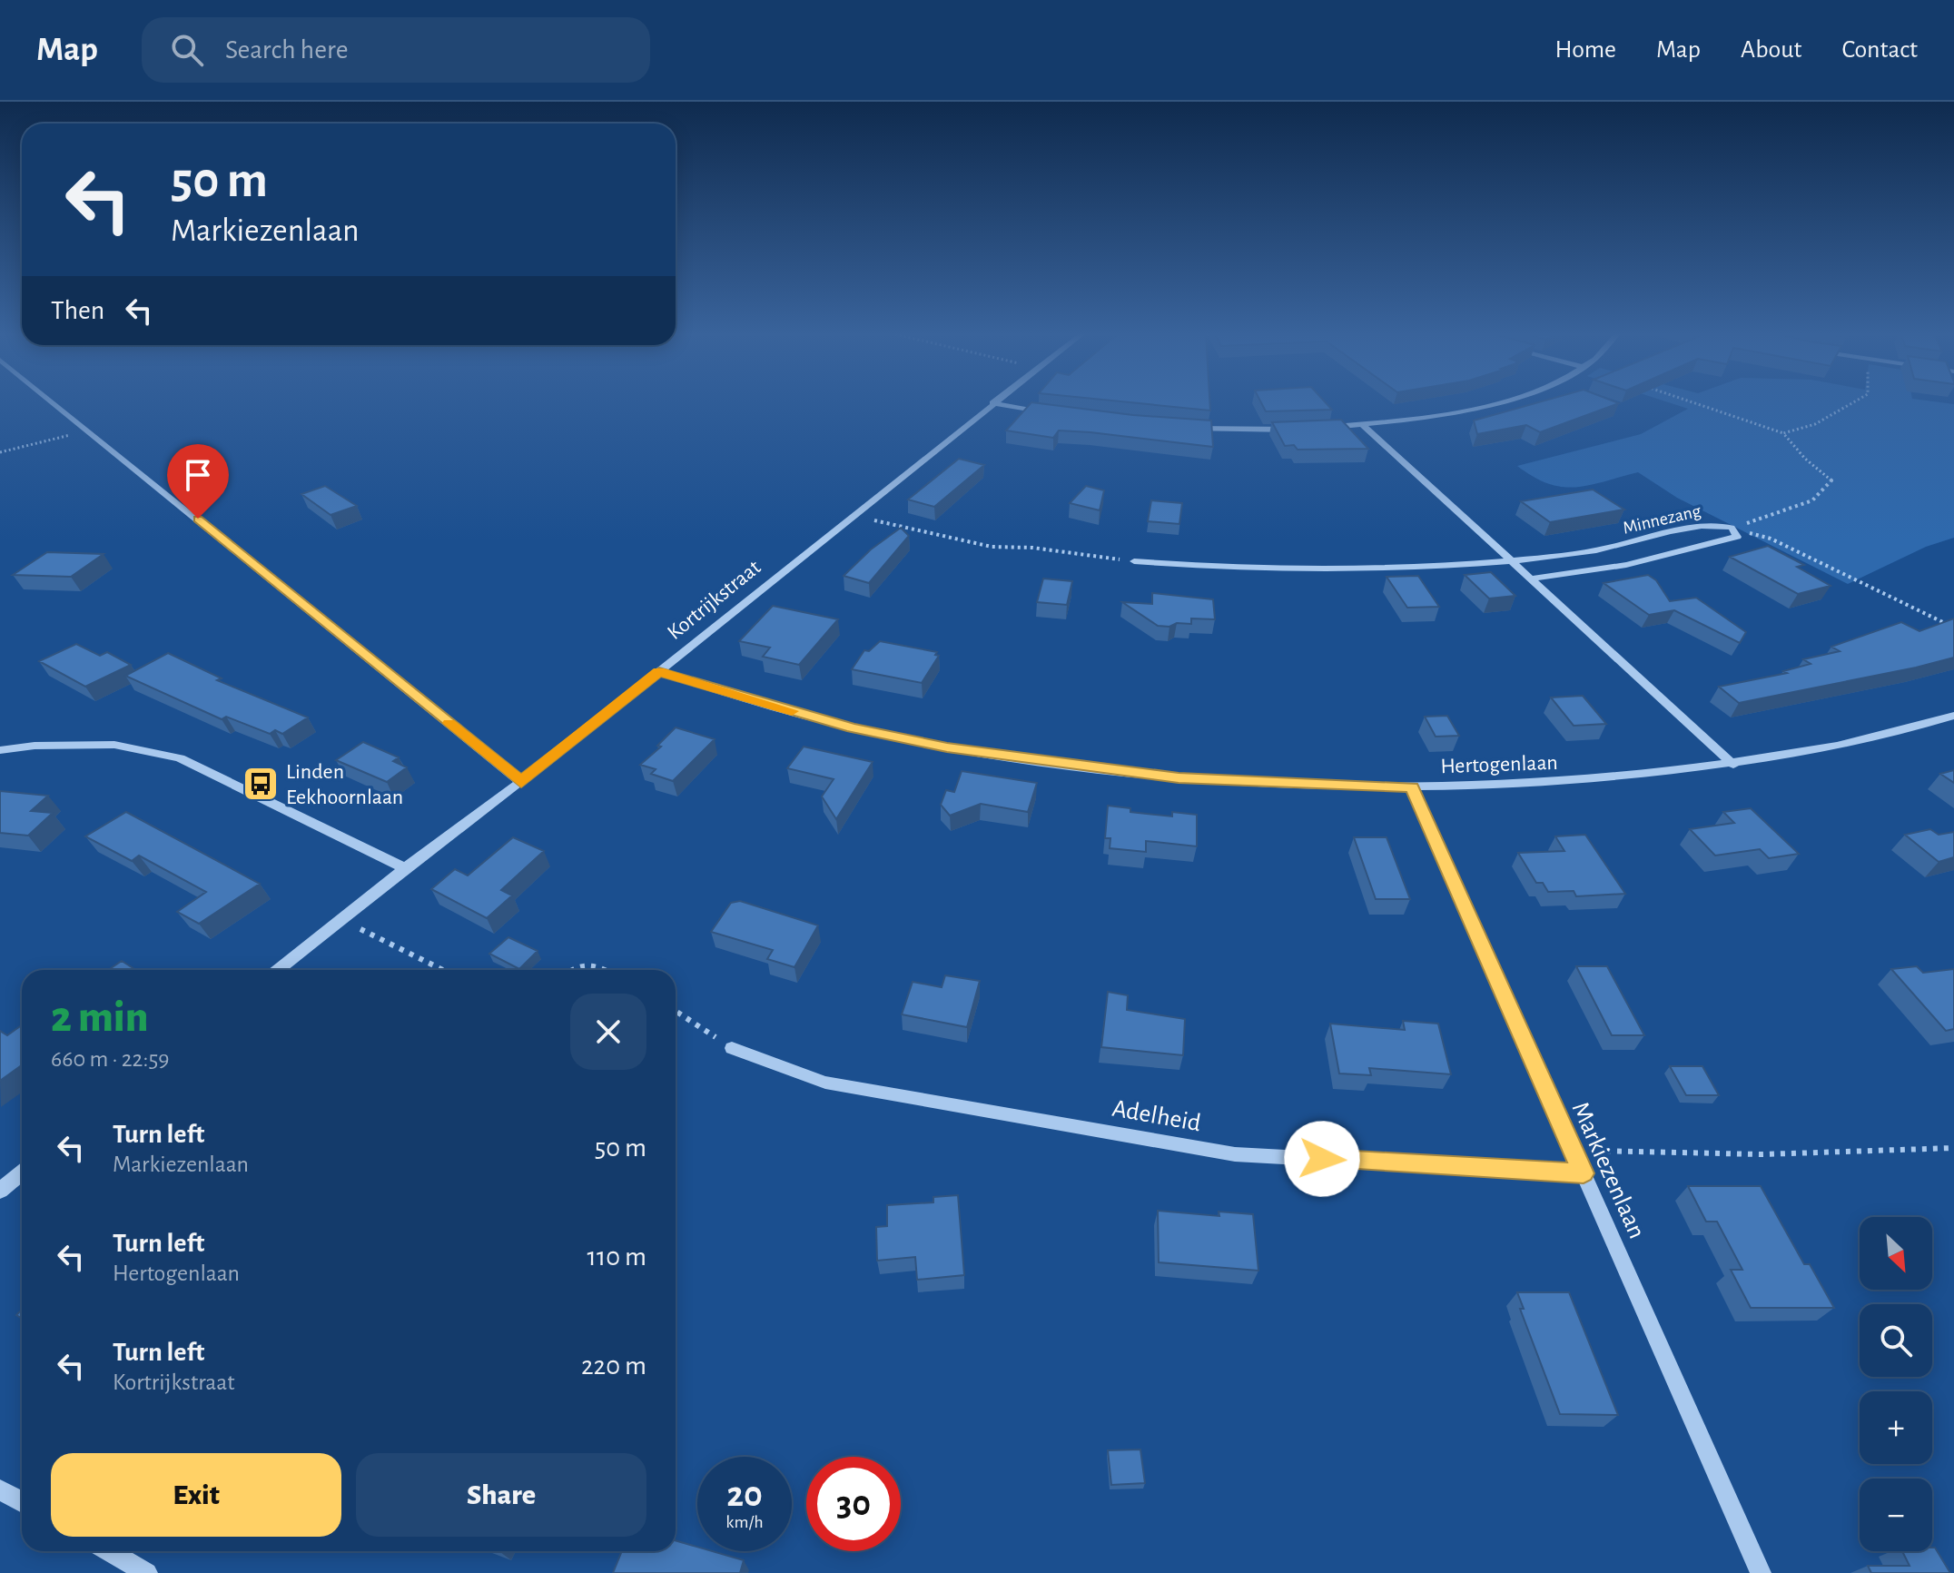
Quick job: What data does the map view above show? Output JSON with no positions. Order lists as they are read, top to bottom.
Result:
{
  "streets": {
    "street": [
      "Minnezang",
      "Kortrijkstraat",
      "Hertogenlaan",
      "Adelheid",
      "Markiezenlaan"
    ]
  },
  "crossings": [
    ["Kortrijkstraat", "Hertogenlaan"],
    ["Hertogenlaan", "Markiezenlaan"],
    ["Adelheid", "Markiezenlaan"]
  ],
  "places": {
    "bus stop": ["Linden Eekhoornlaan"]
  },
  "north": "bottom right",
  "page": {
    "header": "Map",
    "search": "Search here",
    "nav": [
      "Home",
      "Map",
      "About",
      "Contact"
    ],
    "turn": ["50 m", "Markiezenlaan"],
    "then": "Then",
    "heading": ["2 min", "660 m · 22:59"],
    "list": [
      {
        "name": "Turn left",
        "note": "Markiezenlaan",
        "value": "50 m"
      },
      {
        "name": "Turn left",
        "note": "Hertogenlaan",
        "value": "110 m"
      },
      {
        "name": "Turn left",
        "note": "Kortrijkstraat",
        "value": "220 m"
      }
    ],
    "map_buttons": ["+", "−"],
    "buttons": ["Exit", "Share"],
    "speed": "20 km/h",
    "limit": "30"
  }
}
